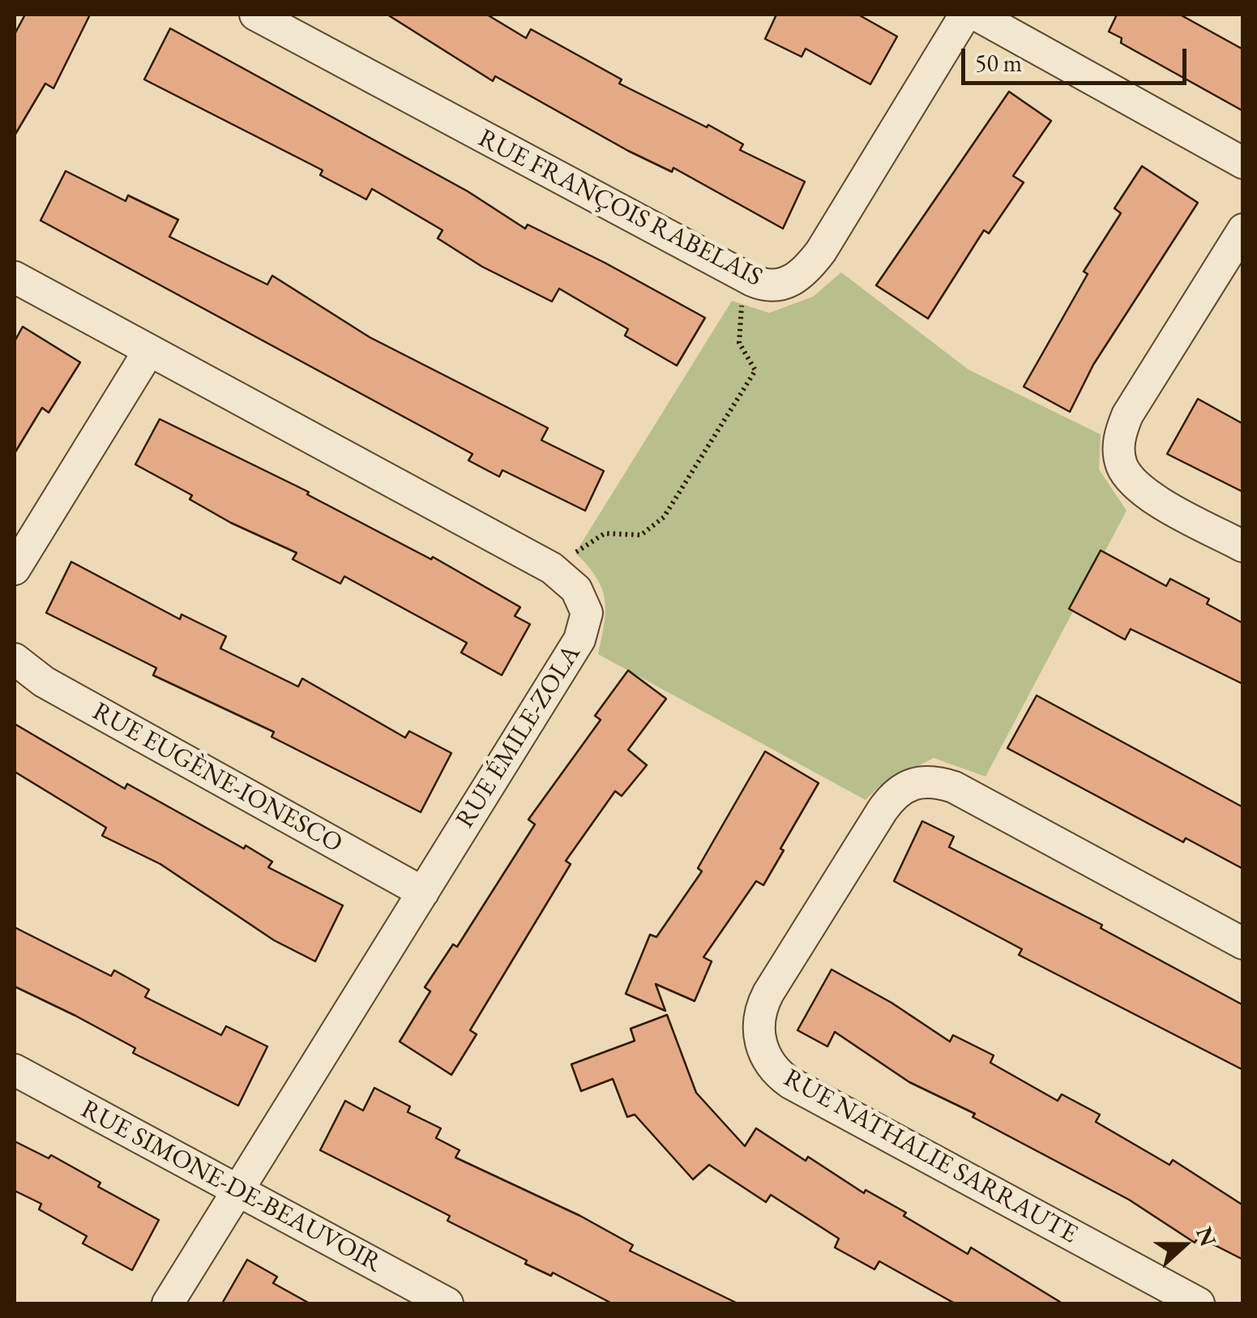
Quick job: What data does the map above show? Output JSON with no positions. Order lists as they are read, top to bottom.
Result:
{
  "streets": {
    "street": [
      "RUE FRANÇOIS RABELAIS",
      "RUE ÉMILE-ZOLA",
      "RUE EUGÈNE-IONESCO",
      "RUE NATHALIE SARRAUTE",
      "RUE SIMONE-DE-BEAUVOIR"
    ]
  },
  "crossings": [
    ["RUE ÉMILE-ZOLA", "RUE EUGÈNE-IONESCO"],
    ["RUE ÉMILE-ZOLA", "RUE SIMONE-DE-BEAUVOIR"]
  ],
  "scale_bar": "50 m",
  "north": "right"
}
